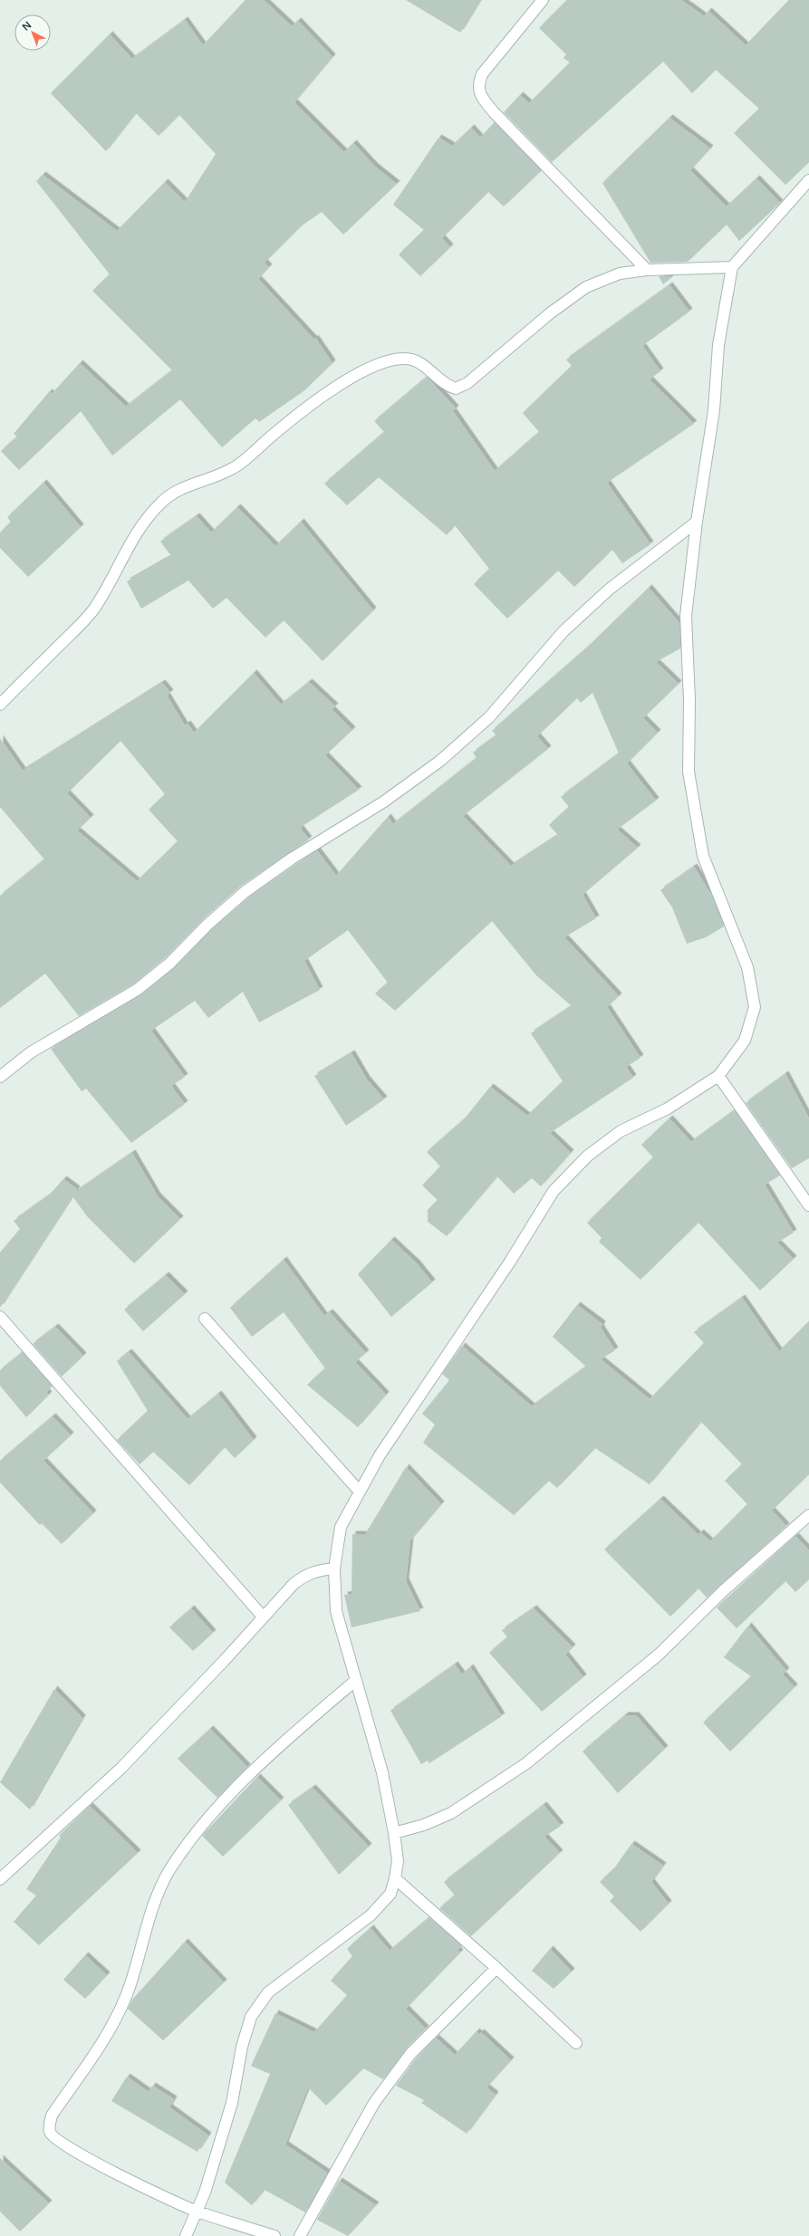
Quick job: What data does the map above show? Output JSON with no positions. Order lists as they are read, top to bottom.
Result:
{
  "north": "top left"
}
